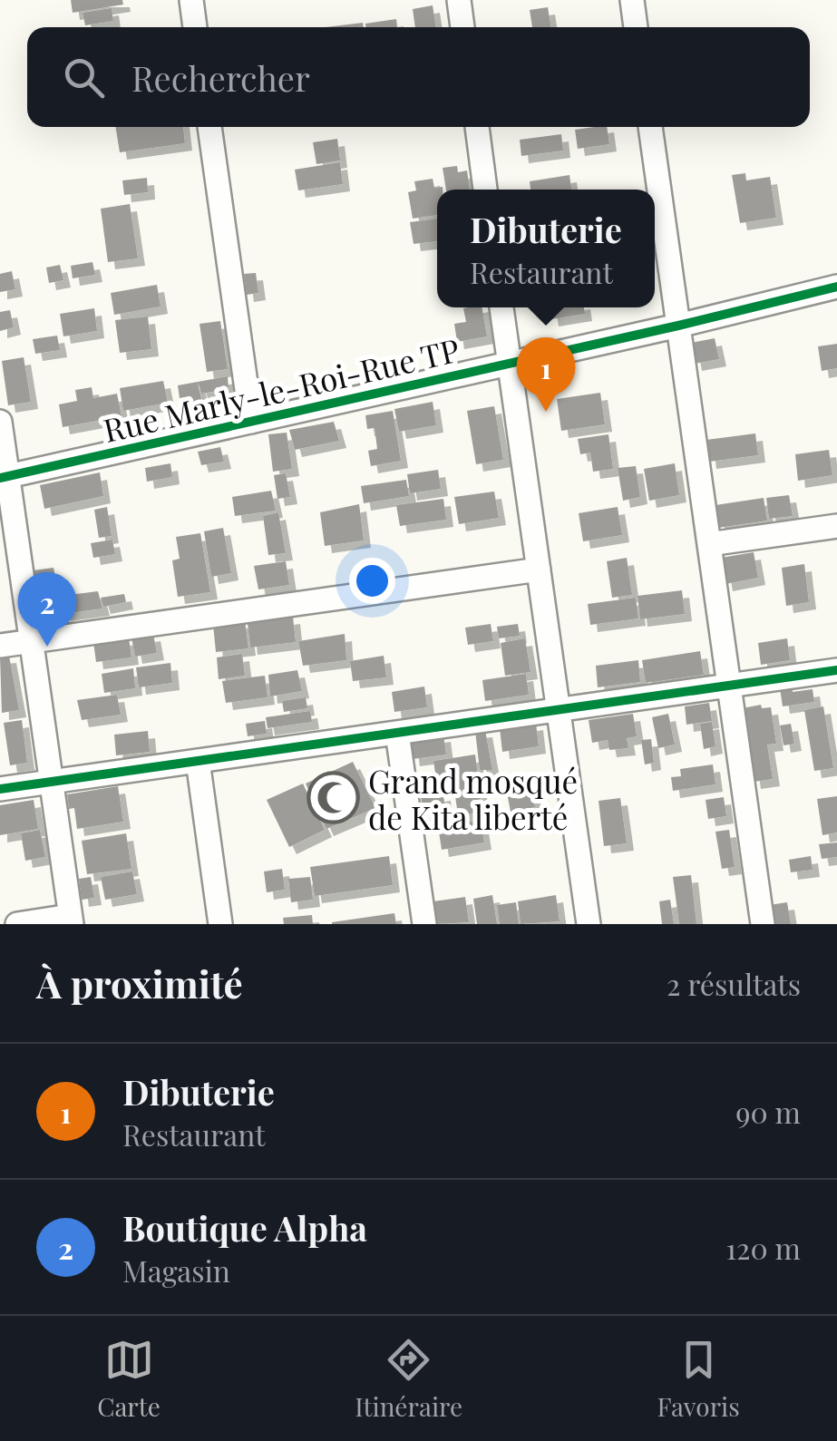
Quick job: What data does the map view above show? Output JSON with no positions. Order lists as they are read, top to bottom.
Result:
{
  "streets": {
    "street": ["Rue Marly-le-Roi-Rue TP"]
  },
  "places": {
    "mosque": ["Grand mosqué de Kita liberté"]
  },
  "page": {
    "search": "Rechercher",
    "popup": ["Dibuterie", "Restaurant"],
    "pins": ["1", "2"],
    "heading": ["À proximité", "2 résultats"],
    "list": [
      {
        "mark": "1",
        "name": "Dibuterie",
        "note": "Restaurant",
        "value": "90 m"
      },
      {
        "mark": "2",
        "name": "Boutique Alpha",
        "note": "Magasin",
        "value": "120 m"
      }
    ],
    "nav": ["Carte", "Itinéraire", "Favoris"]
  }
}
